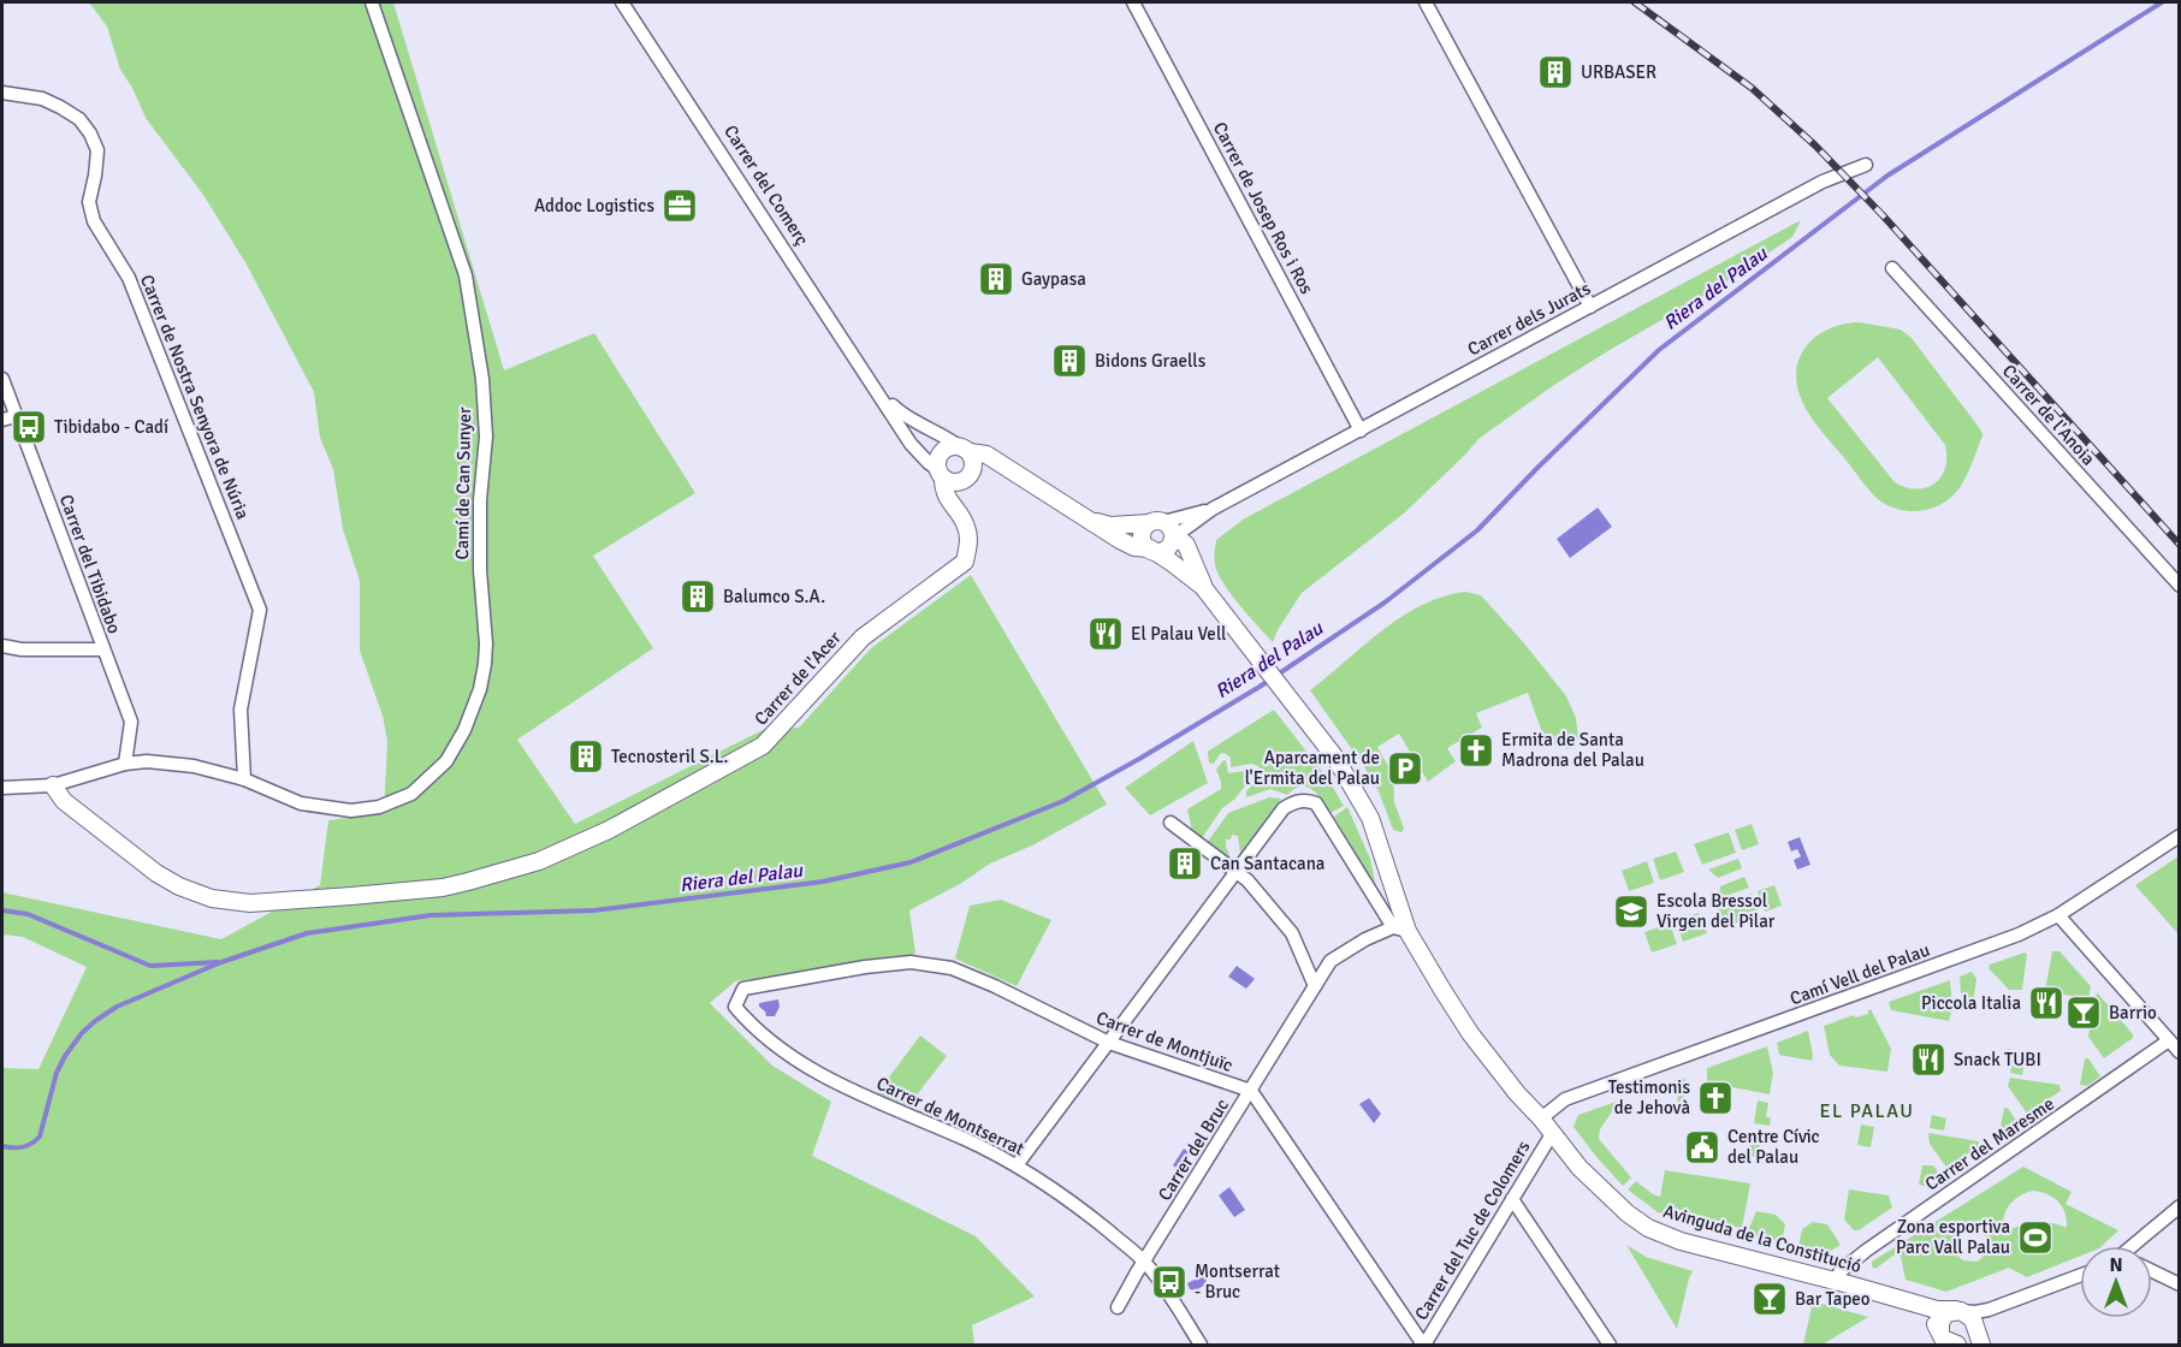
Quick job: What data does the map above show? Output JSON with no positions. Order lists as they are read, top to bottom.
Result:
{
  "streets": {
    "street": [
      "Carrer del Comerç",
      "Carrer de Josep Ros i Ros",
      "Carrer dels Jurats",
      "Carrer de Nostra Senyora de Núria",
      "Carrer de l'Anoia",
      "Camí de Can Sunyer",
      "Carrer del Tibidabo",
      "Carrer de l'Acer",
      "Camí Vell del Palau",
      "Carrer de Montjuïc",
      "Carrer de Montserrat",
      "Carrer del Maresme",
      "Carrer del Bruc",
      "Carrer del Tuc de Colomers",
      "Avinguda de la Constitució"
    ]
  },
  "crossings": [
    ["Carrer del Comerç", "Carrer dels Jurats"],
    ["Carrer del Comerç", "Carrer de l'Acer"],
    ["Carrer de Josep Ros i Ros", "Carrer dels Jurats"],
    ["Carrer de Nostra Senyora de Núria", "Camí de Can Sunyer"],
    ["Camí de Can Sunyer", "Carrer del Tibidabo"],
    ["Camí de Can Sunyer", "Carrer de l'Acer"],
    ["Camí Vell del Palau", "Avinguda de la Constitució"],
    ["Carrer de Montjuïc", "Carrer de Montserrat"],
    ["Carrer de Montjuïc", "Carrer del Bruc"],
    ["Carrer de Montserrat", "Carrer del Bruc"],
    ["Carrer del Maresme", "Avinguda de la Constitució"],
    ["Carrer del Bruc", "Avinguda de la Constitució"],
    ["Carrer del Tuc de Colomers", "Avinguda de la Constitució"]
  ],
  "districts": ["EL PALAU"],
  "water": ["Riera del Palau"],
  "places": {
    "building": [
      "URBASER",
      "Gaypasa",
      "Bidons Graells",
      "Balumco S.A.",
      "Tecnosteril S.L.",
      "Can Santacana"
    ],
    "office": ["Addoc Logistics"],
    "bus stop": ["Tibidabo - Cadí", "Montserrat - Bruc"],
    "restaurant": ["El Palau Vell", "Piccola Italia", "Snack TUBI"],
    "church": ["Ermita de Santa Madrona del Palau", "Testimonis de Jehovà"],
    "parking": ["Aparcament de l'Ermita del Palau"],
    "school or university": ["Escola Bressol Virgen del Pilar"],
    "bar": ["Barrio", "Bar Tapeo"],
    "public building": ["Centre Cívic del Palau"],
    "sports": ["Zona esportiva Parc Vall Palau"]
  },
  "north": "top"
}
